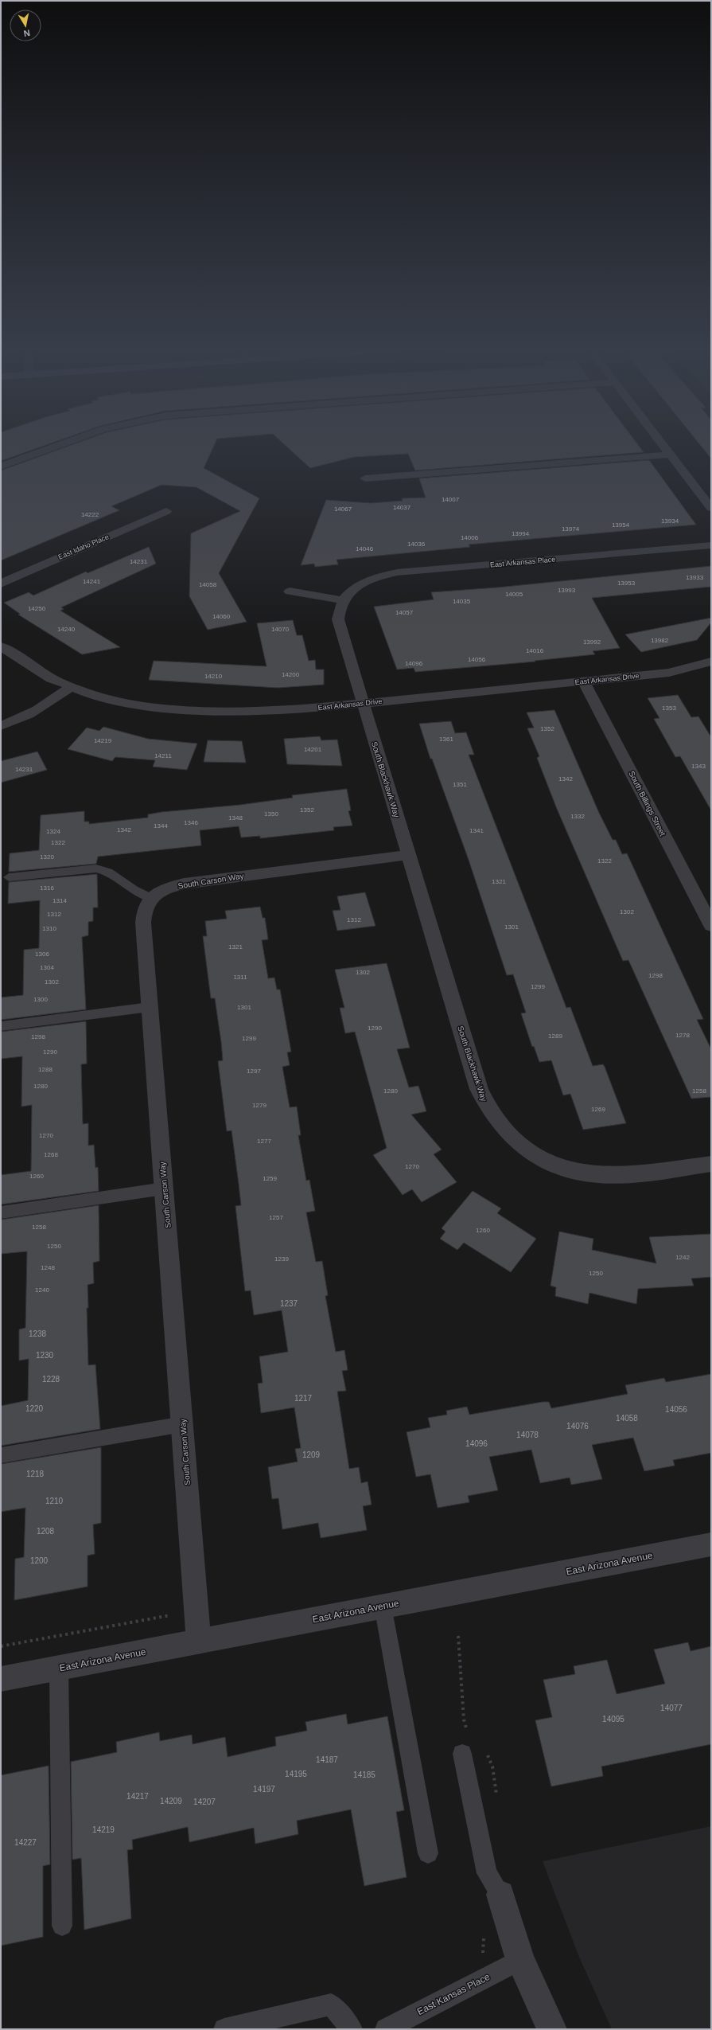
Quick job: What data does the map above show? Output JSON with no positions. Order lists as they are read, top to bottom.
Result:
{
  "streets": {
    "street": [
      "East Idaho Place",
      "East Arkansas Place",
      "East Arkansas Drive",
      "South Blackhawk Way",
      "South Billings Street",
      "South Carson Way",
      "East Arizona Avenue"
    ],
    "lane": ["East Kansas Place"]
  },
  "crossings": [
    ["East Arkansas Drive", "South Blackhawk Way"],
    ["East Arkansas Drive", "South Billings Street"],
    ["South Blackhawk Way", "South Carson Way"],
    ["South Carson Way", "East Arizona Avenue"]
  ],
  "house_numbers": [
    "14007",
    "14037",
    "14067",
    "14222",
    "13934",
    "13954",
    "13974",
    "13994",
    "14006",
    "14036",
    "14046",
    "14231",
    "13933",
    "14241",
    "13953",
    "14058",
    "13993",
    "14005",
    "14035",
    "14250",
    "14057",
    "14060",
    "14240",
    "14070",
    "13982",
    "13992",
    "14016",
    "14056",
    "14096",
    "14200",
    "14210",
    "1353",
    "1352",
    "1361",
    "14219",
    "14201",
    "14211",
    "1343",
    "14231",
    "1342",
    "1351",
    "1352",
    "1350",
    "1332",
    "1348",
    "1346",
    "1344",
    "1342",
    "1341",
    "1324",
    "1322",
    "1320",
    "1322",
    "1321",
    "1316",
    "1314",
    "1302",
    "1312",
    "1312",
    "1301",
    "1310",
    "1321",
    "1306",
    "1304",
    "1302",
    "1298",
    "1311",
    "1302",
    "1299",
    "1300",
    "1301",
    "1290",
    "1278",
    "1289",
    "1298",
    "1299",
    "1290",
    "1288",
    "1297",
    "1280",
    "1280",
    "1258",
    "1279",
    "1269",
    "1270",
    "1277",
    "1268",
    "1270",
    "1260",
    "1259",
    "1257",
    "1258",
    "1260",
    "1250",
    "1242",
    "1239",
    "1248",
    "1250",
    "1240",
    "1237",
    "1238",
    "1230",
    "1228",
    "1217",
    "1220",
    "14056",
    "14058",
    "14076",
    "14078",
    "14096",
    "1209",
    "1218",
    "1210",
    "1208",
    "1200",
    "14077",
    "14095",
    "14187",
    "14195",
    "14185",
    "14197",
    "14217",
    "14209",
    "14207",
    "14219",
    "14227"
  ],
  "north": "bottom"
}
